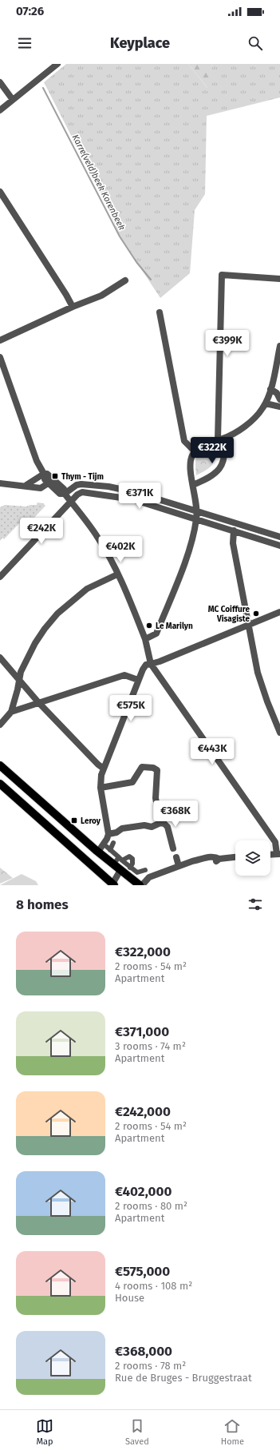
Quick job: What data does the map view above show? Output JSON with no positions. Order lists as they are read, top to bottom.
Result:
{
  "water": ["Karre(veld)beek Korenbeek"],
  "places": {
    "transit": ["Thym - Tijm", "Leroy"],
    "other": ["MC Coiffure Visagiste", "Le Marilyn"]
  },
  "page": {
    "status": "07:26",
    "header": "Keyplace",
    "price": [
      "€399K",
      "€322K",
      "€371K",
      "€242K",
      "€402K",
      "€575K",
      "€443K",
      "€368K"
    ],
    "heading": "8 homes",
    "list": [
      {
        "name": "€322,000",
        "note": "2 rooms · 54 m² · Apartment"
      },
      {
        "name": "€371,000",
        "note": "3 rooms · 74 m² · Apartment"
      },
      {
        "name": "€242,000",
        "note": "2 rooms · 54 m² · Apartment"
      },
      {
        "name": "€402,000",
        "note": "2 rooms · 80 m² · Apartment"
      },
      {
        "name": "€575,000",
        "note": "4 rooms · 108 m² · House"
      },
      {
        "name": "€368,000",
        "note": "2 rooms · 78 m² · Rue de Bruges - Bruggestraat"
      }
    ],
    "tabs": ["Map", "Saved", "Home"]
  }
}
